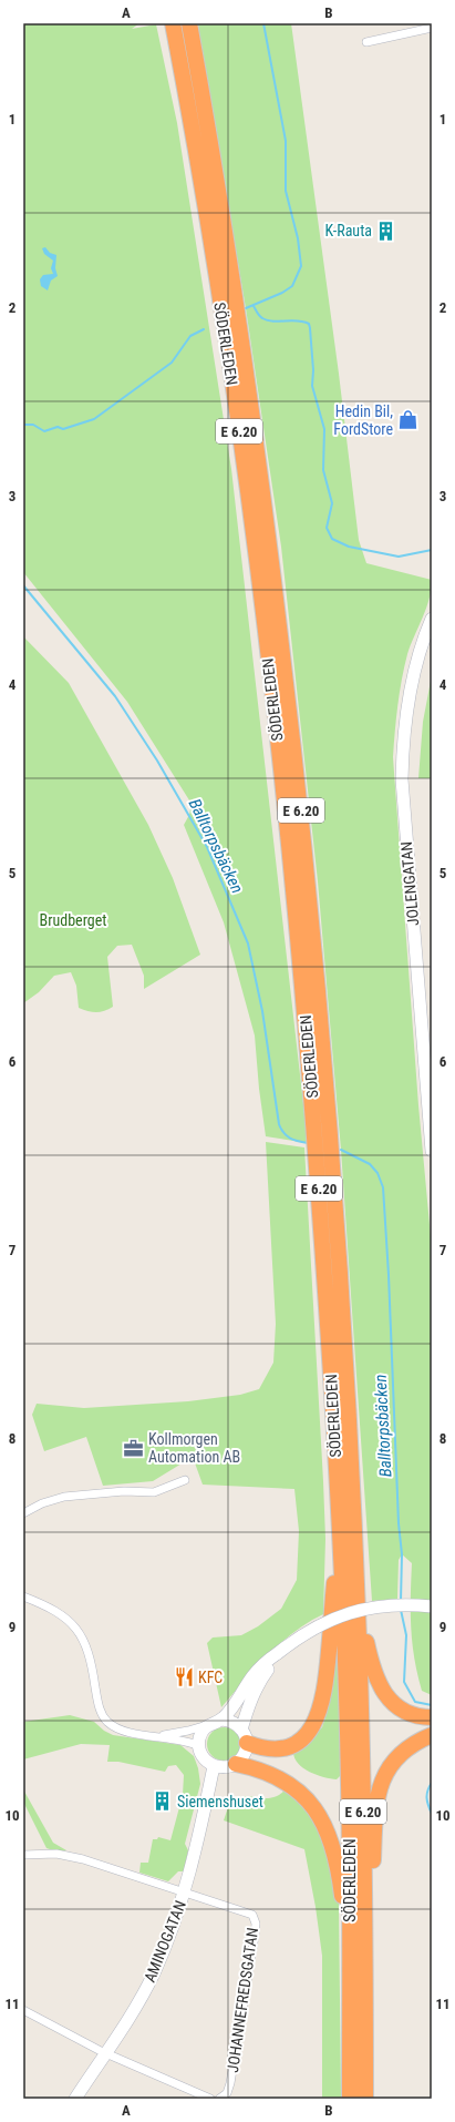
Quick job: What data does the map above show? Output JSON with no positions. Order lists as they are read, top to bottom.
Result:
{
  "streets": {
    "highway": ["SÖDERLEDEN", "E 6.20"],
    "street": ["JOLENGATAN", "AMINOGATAN", "JOHANNEFREDSGATAN"]
  },
  "crossings": [
    ["AMINOGATAN", "JOHANNEFREDSGATAN"]
  ],
  "water": ["Balltorpsbäcken"],
  "parks": ["Brudberget"],
  "places": {
    "building": ["K-Rauta", "Siemenshuset"],
    "shop": ["Hedin Bil, FordStore"],
    "office": ["Kollmorgen Automation AB"],
    "restaurant": ["KFC"]
  },
  "grid": {
    "columns": ["A", "B"],
    "rows": [
      "1",
      "2",
      "3",
      "4",
      "5",
      "6",
      "7",
      "8",
      "9",
      "10",
      "11"
    ]
  }
}
